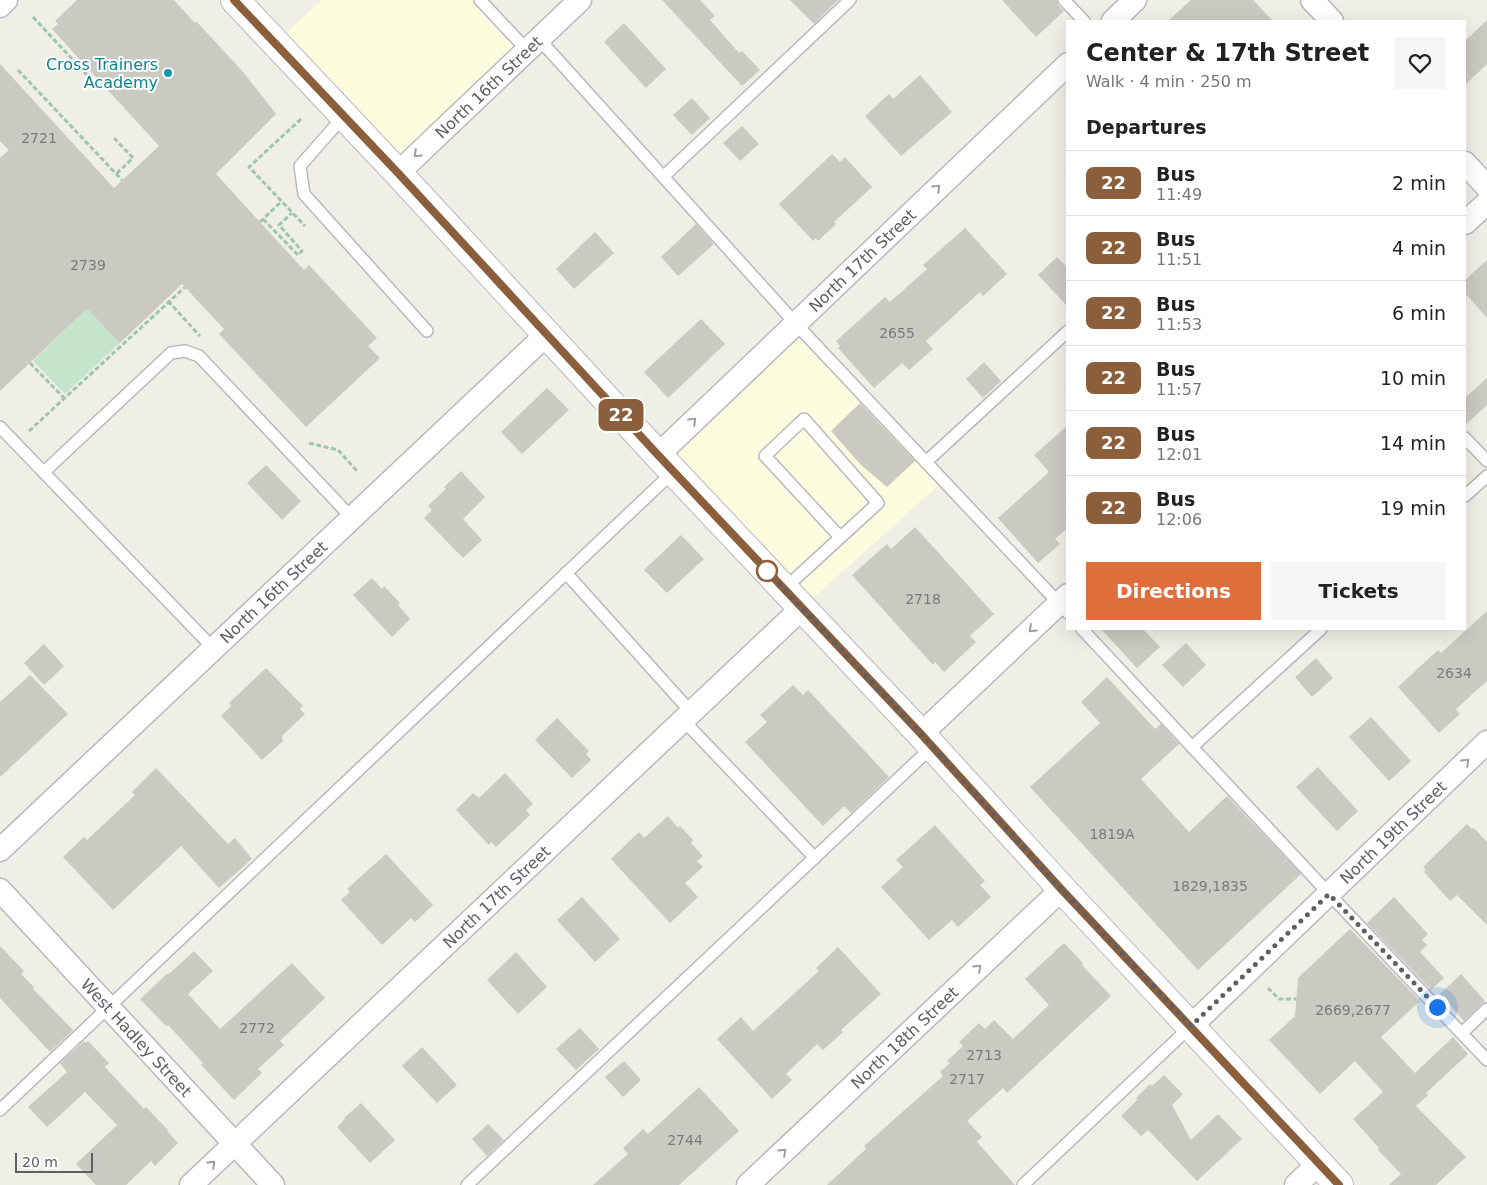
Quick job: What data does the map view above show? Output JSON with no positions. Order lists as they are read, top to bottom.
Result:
{
  "streets": {
    "street": [
      "North 16th Street",
      "North 17th Street",
      "North 19th Street",
      "North 18th Street",
      "West Hadley Street"
    ]
  },
  "crossings": [
    ["North 17th Street", "West Hadley Street"]
  ],
  "one_way": ["North 17th Street", "North 19th Street", "North 18th Street"],
  "places": ["Cross Trainers Academy"],
  "lines": ["bus line 22"],
  "house_numbers": [
    "2721",
    "2739",
    "2655",
    "2718",
    "2634",
    "1819A",
    "1829,1835",
    "2669,2677",
    "2772",
    "2713",
    "2717",
    "2744"
  ],
  "scale_bar": "20 m",
  "page": {
    "on_map": "22",
    "heading": [
      ["Center & 17th Street", "Walk · 4 min · 250 m"],
      "Departures"
    ],
    "list": [
      {
        "mark": "22",
        "name": "Bus",
        "note": "11:49",
        "value": "2 min"
      },
      {
        "mark": "22",
        "name": "Bus",
        "note": "11:51",
        "value": "4 min"
      },
      {
        "mark": "22",
        "name": "Bus",
        "note": "11:53",
        "value": "6 min"
      },
      {
        "mark": "22",
        "name": "Bus",
        "note": "11:57",
        "value": "10 min"
      },
      {
        "mark": "22",
        "name": "Bus",
        "note": "12:01",
        "value": "14 min"
      },
      {
        "mark": "22",
        "name": "Bus",
        "note": "12:06",
        "value": "19 min"
      }
    ],
    "buttons": ["Directions", "Tickets"],
    "scale": "20 m"
  }
}
